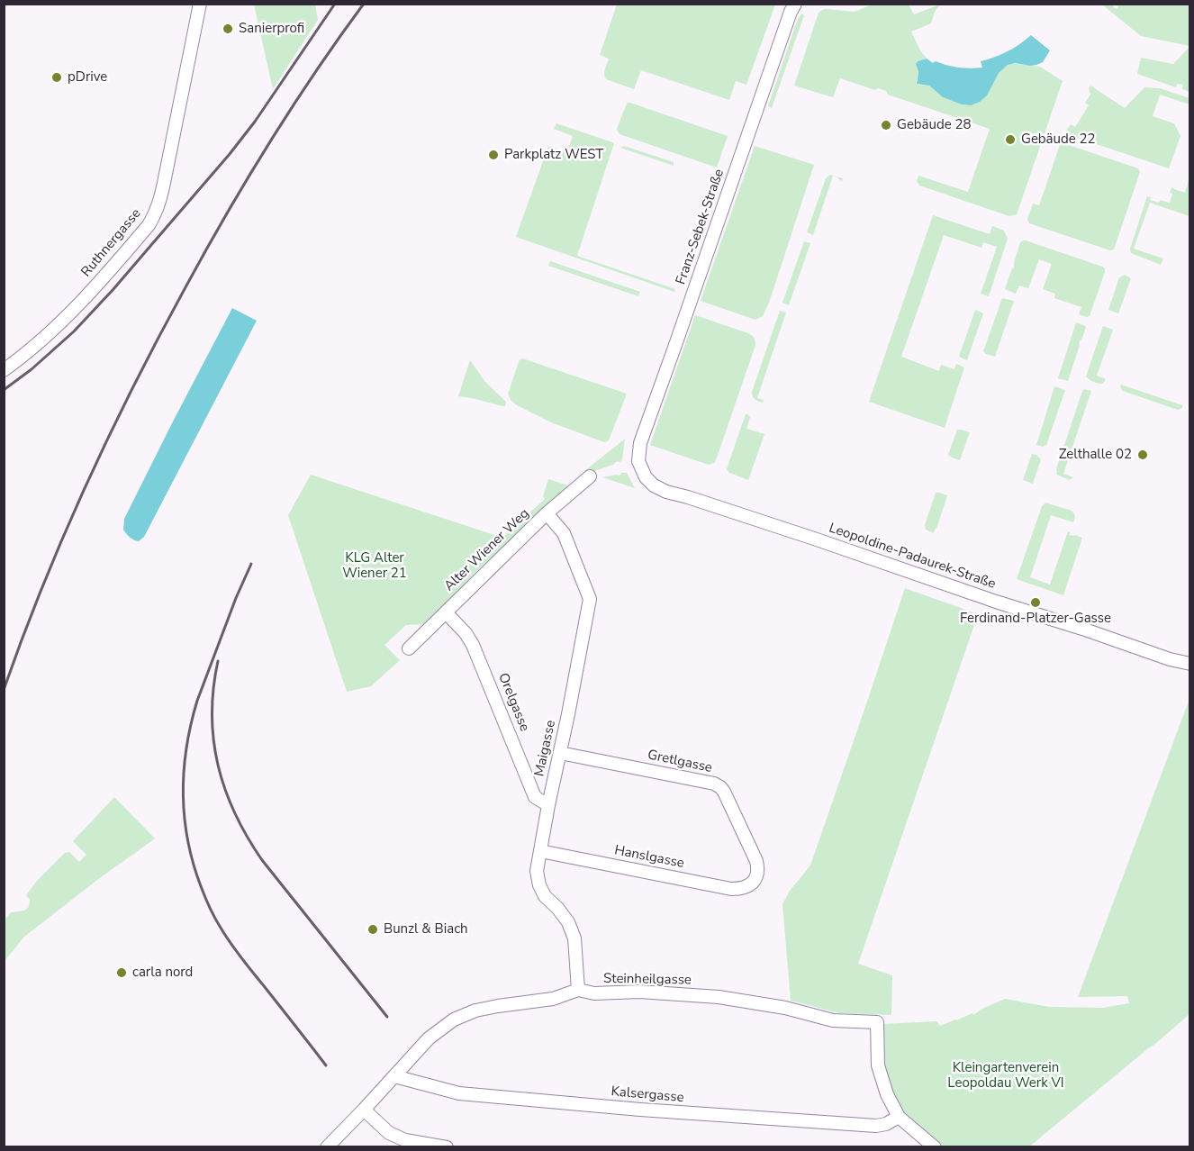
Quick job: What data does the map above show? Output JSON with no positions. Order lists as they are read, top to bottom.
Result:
{
  "streets": {
    "street": [
      "Franz-Sebek-Straße",
      "Ruthnergasse",
      "Alter Wiener Weg",
      "Leopoldine-Padaurek-Straße",
      "Orelgasse",
      "Maigasse",
      "Gretlgasse",
      "Hanslgasse",
      "Steinheilgasse",
      "Kalsergasse"
    ]
  },
  "crossings": [
    ["Franz-Sebek-Straße", "Leopoldine-Padaurek-Straße"],
    ["Alter Wiener Weg", "Orelgasse"],
    ["Alter Wiener Weg", "Maigasse"],
    ["Orelgasse", "Maigasse"],
    ["Maigasse", "Gretlgasse"],
    ["Maigasse", "Hanslgasse"],
    ["Maigasse", "Steinheilgasse"],
    ["Gretlgasse", "Hanslgasse"],
    ["Steinheilgasse", "Kalsergasse"]
  ],
  "parks": ["KLG Alter Wiener 21", "Kleingartenverein Leopoldau Werk VI"],
  "places": [
    "Sanierprofi",
    "pDrive",
    "Gebäude 28",
    "Gebäude 22",
    "Parkplatz WEST",
    "Zelthalle 02",
    "Ferdinand-Platzer-Gasse",
    "Bunzl & Biach",
    "carla nord"
  ]
}
